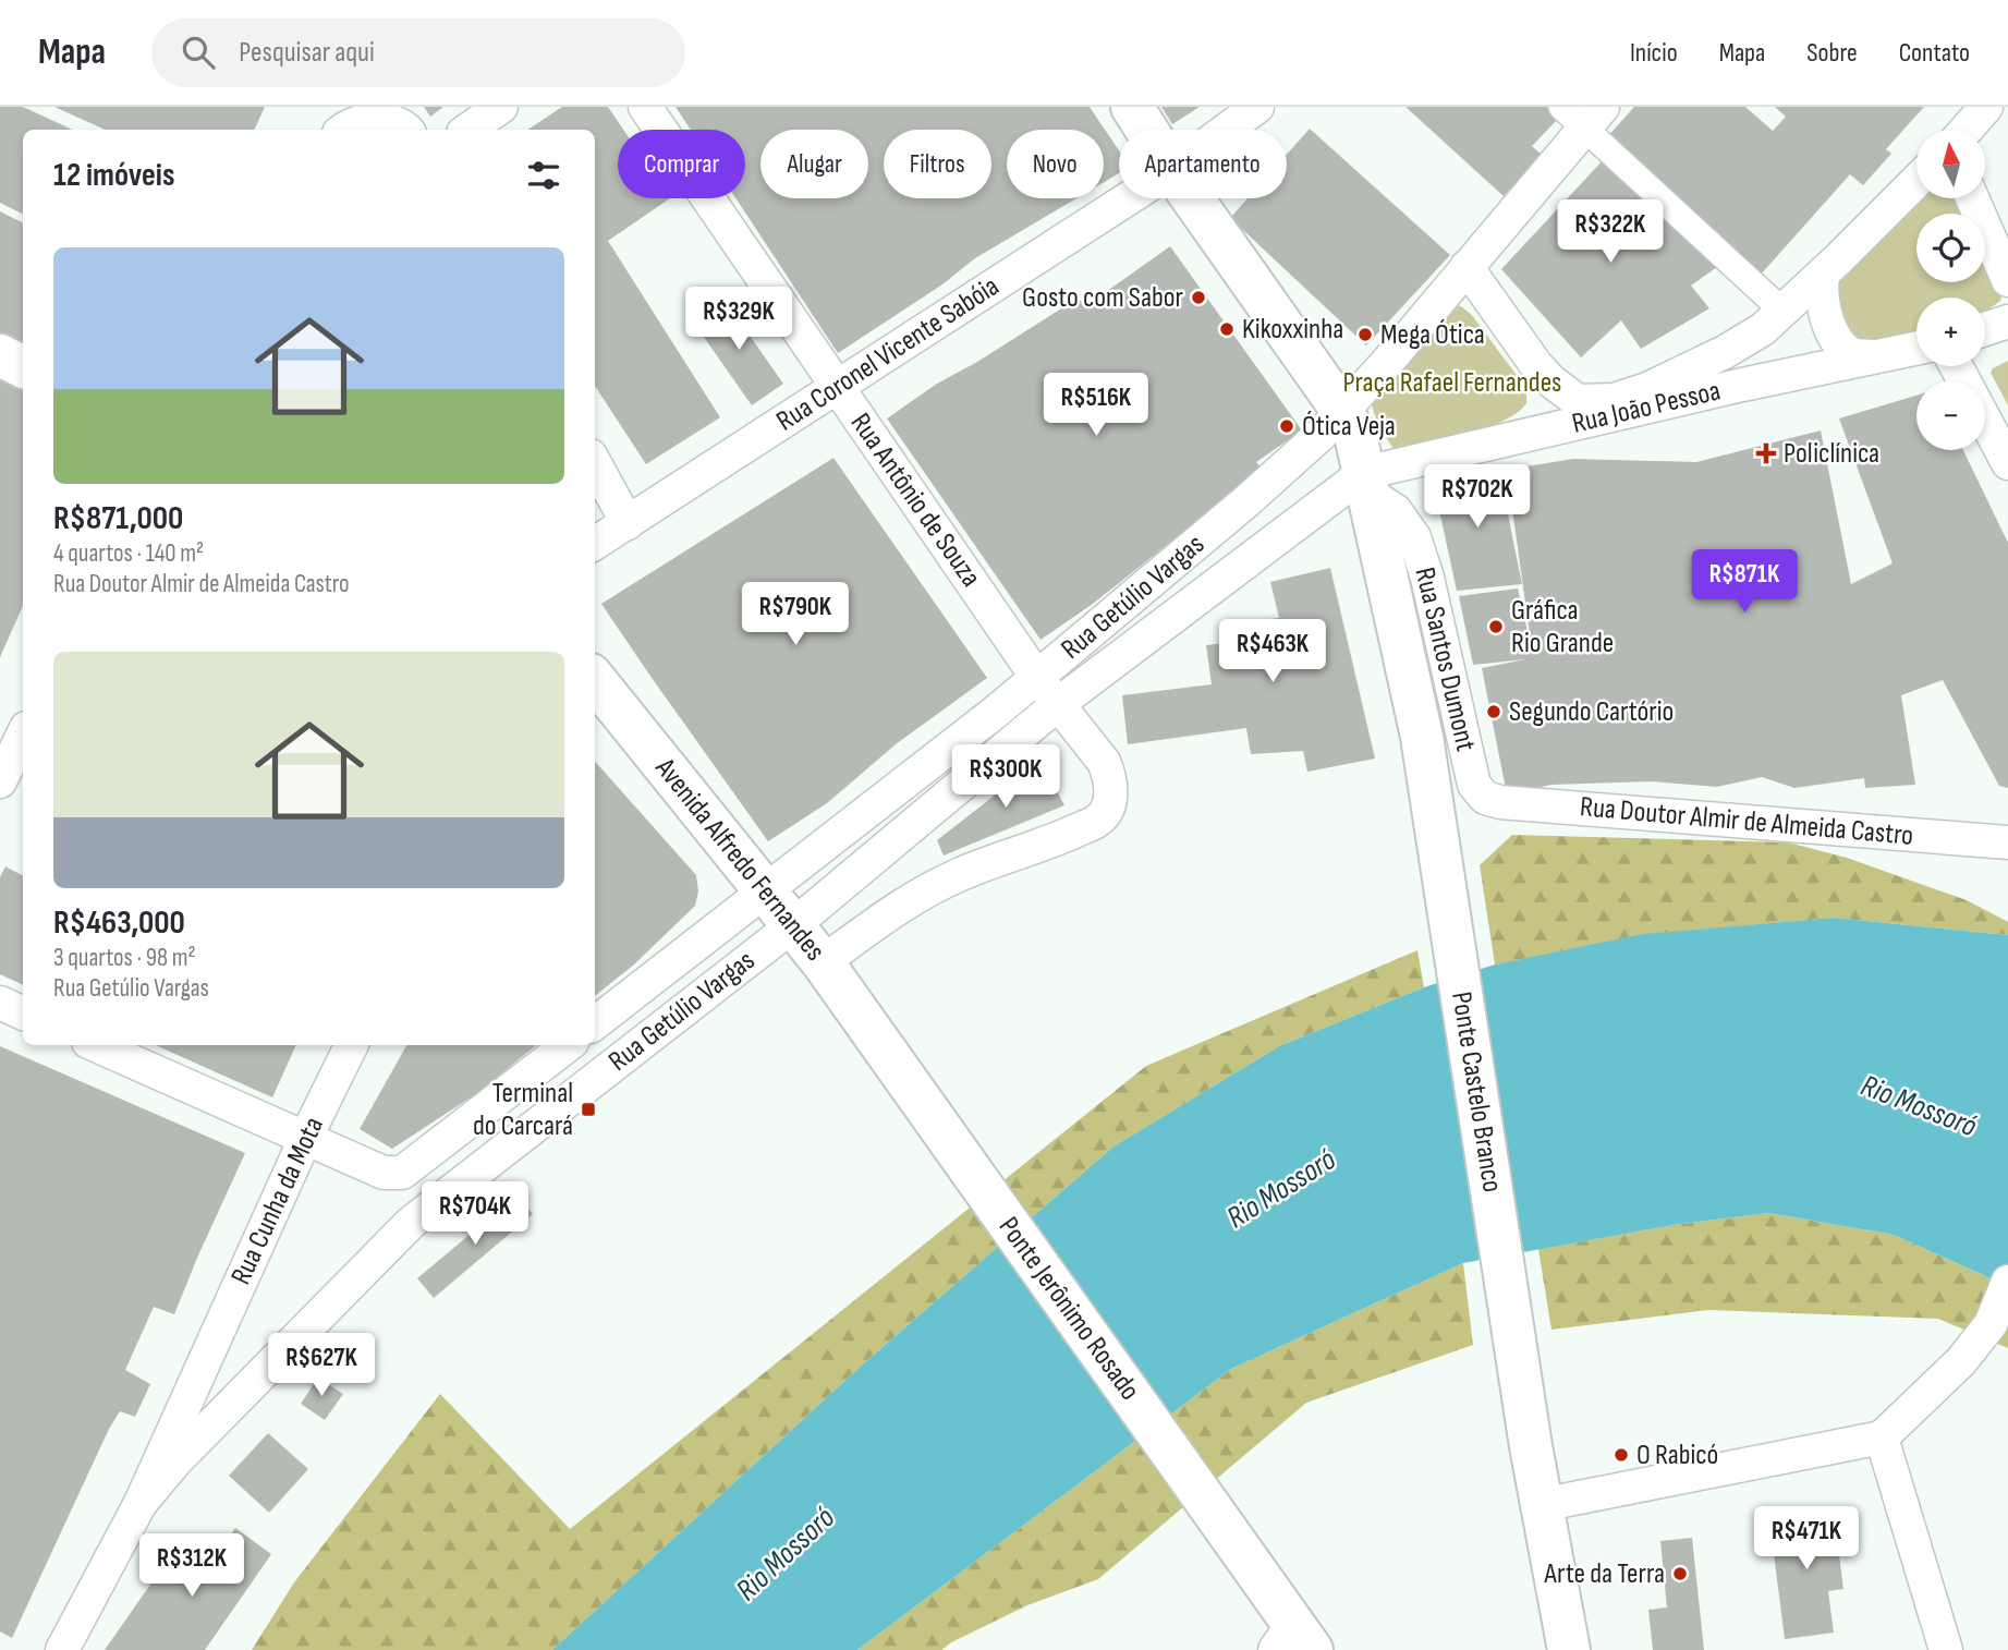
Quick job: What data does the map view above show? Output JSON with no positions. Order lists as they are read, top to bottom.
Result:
{
  "streets": {
    "main road": [
      "Rua Santos Dumont",
      "Avenida Alfredo Fernandes",
      "Ponte Castelo Branco",
      "Ponte Jerônimo Rosado"
    ],
    "street": [
      "Rua Coronel Vicente Sabóia",
      "Rua João Pessoa",
      "Rua Antônio de Souza",
      "Rua Getúlio Vargas",
      "Rua Doutor Almir de Almeida Castro",
      "Rua Cunha da Mota"
    ]
  },
  "crossings": [
    ["Rua Coronel Vicente Sabóia", "Rua Antônio de Souza"],
    ["Rua João Pessoa", "Rua Getúlio Vargas"],
    ["Rua João Pessoa", "Rua Santos Dumont"],
    ["Rua Antônio de Souza", "Rua Getúlio Vargas"],
    ["Rua Getúlio Vargas", "Rua Santos Dumont"],
    ["Rua Getúlio Vargas", "Avenida Alfredo Fernandes"],
    ["Rua Getúlio Vargas", "Rua Cunha da Mota"],
    ["Rua Santos Dumont", "Rua Doutor Almir de Almeida Castro"],
    ["Rua Santos Dumont", "Ponte Castelo Branco"],
    ["Avenida Alfredo Fernandes", "Ponte Jerônimo Rosado"]
  ],
  "water": ["Rio Mossoró"],
  "parks": ["Praça Rafael Fernandes"],
  "places": {
    "other": [
      "Gosto com Sabor",
      "Kikoxxinha",
      "Mega Ótica",
      "Ótica Veja",
      "Gráfica Rio Grande",
      "Segundo Cartório",
      "O Rabicó",
      "Arte da Terra"
    ],
    "health": ["Policlínica"],
    "transit": ["Terminal do Carcará"]
  },
  "north": "top",
  "page": {
    "header": "Mapa",
    "search": "Pesquisar aqui",
    "nav": [
      "Início",
      "Mapa",
      "Sobre",
      "Contato"
    ],
    "map_buttons": ["+", "−"],
    "chip": [
      "Comprar",
      "Alugar",
      "Filtros",
      "Novo",
      "Apartamento"
    ],
    "heading": "12 imóveis",
    "price": [
      "R$322K",
      "R$329K",
      "R$516K",
      "R$702K",
      "R$871K",
      "R$790K",
      "R$463K",
      "R$300K",
      "R$704K",
      "R$627K",
      "R$471K",
      "R$312K"
    ],
    "list": [
      {
        "name": "R$871,000",
        "note": "4 quartos · 140 m² · Rua Doutor Almir de Almeida Castro"
      },
      {
        "name": "R$463,000",
        "note": "3 quartos · 98 m² · Rua Getúlio Vargas"
      }
    ]
  }
}
